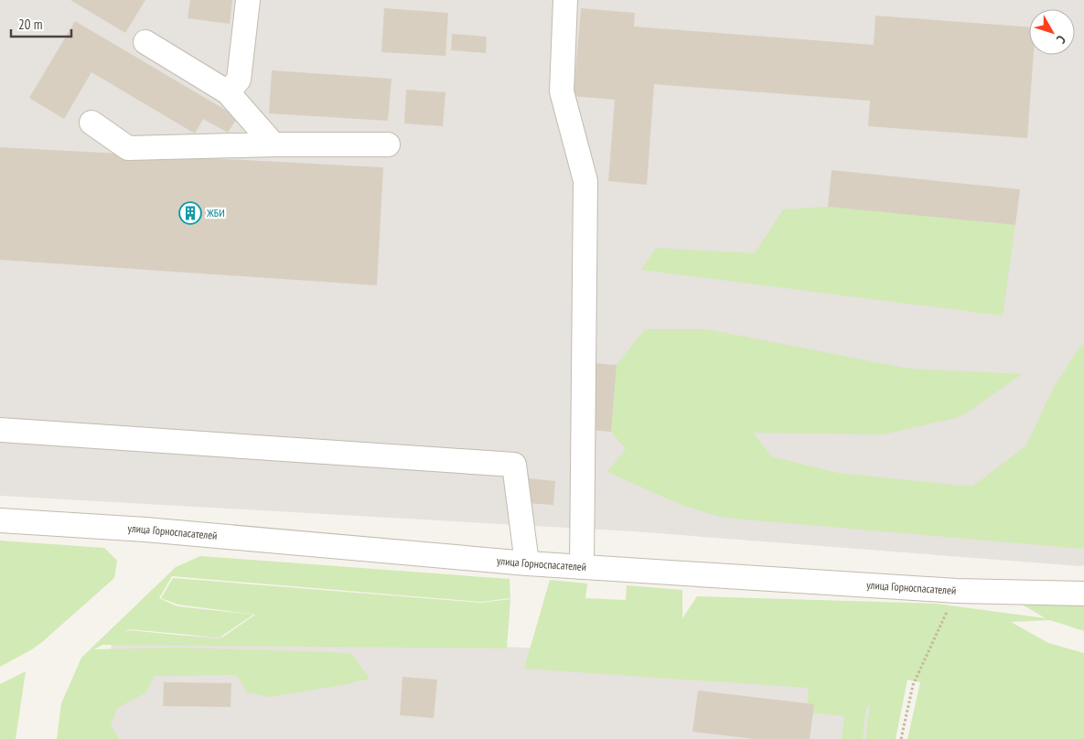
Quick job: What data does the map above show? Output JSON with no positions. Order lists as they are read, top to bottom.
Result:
{
  "streets": {
    "street": ["улица Горноспасателей"]
  },
  "places": {
    "building": ["ЖБИ"]
  },
  "scale_bar": "20 m",
  "north": "bottom right"
}
